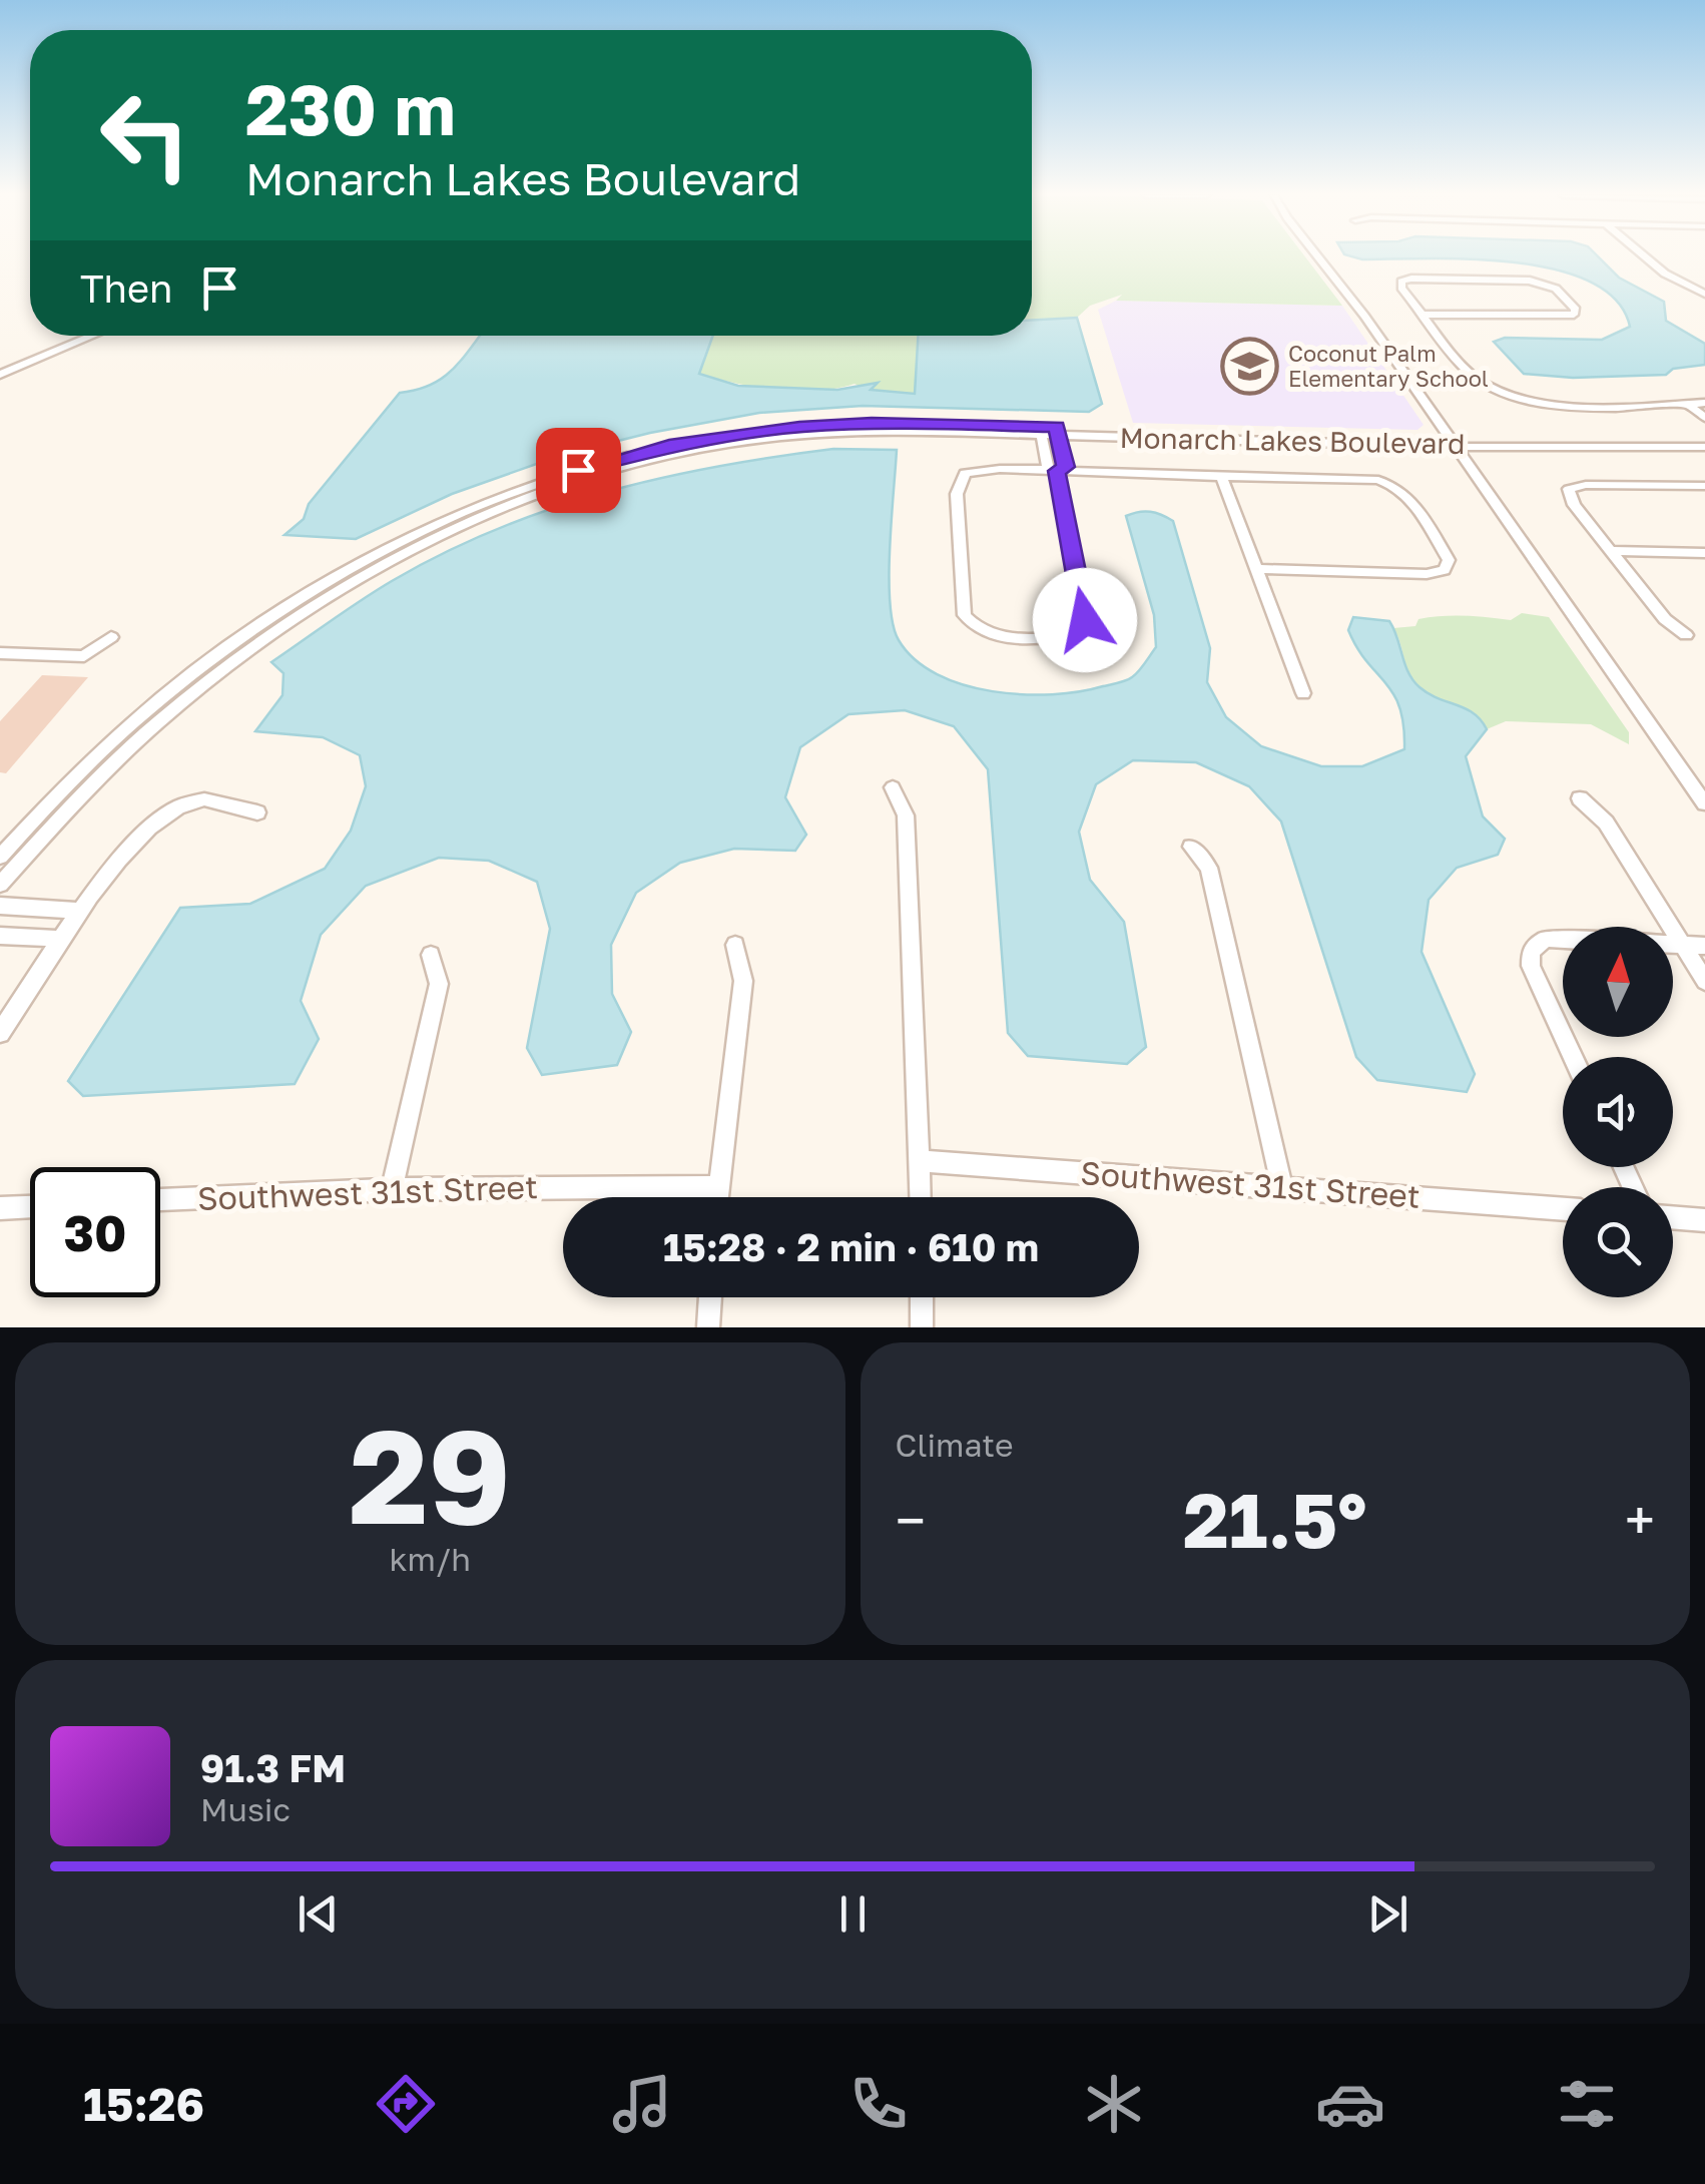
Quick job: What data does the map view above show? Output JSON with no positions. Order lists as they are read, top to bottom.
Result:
{
  "streets": {
    "street": ["Monarch Lakes Boulevard", "Southwest 31st Street"]
  },
  "places": {
    "school or university": ["Coconut Palm Elementary School"]
  },
  "north": "top",
  "page": {
    "turn": ["230 m", "Monarch Lakes Boulevard"],
    "then": "Then",
    "limit": "30",
    "trip": "15:28 · 2 min · 610 m",
    "tile": [
      ["29", "km/h"],
      "Climate"
    ],
    "heat": ["−", "21.5°", "+"],
    "song": ["91.3 FM", "Music"],
    "tabs": "15:26"
  }
}
